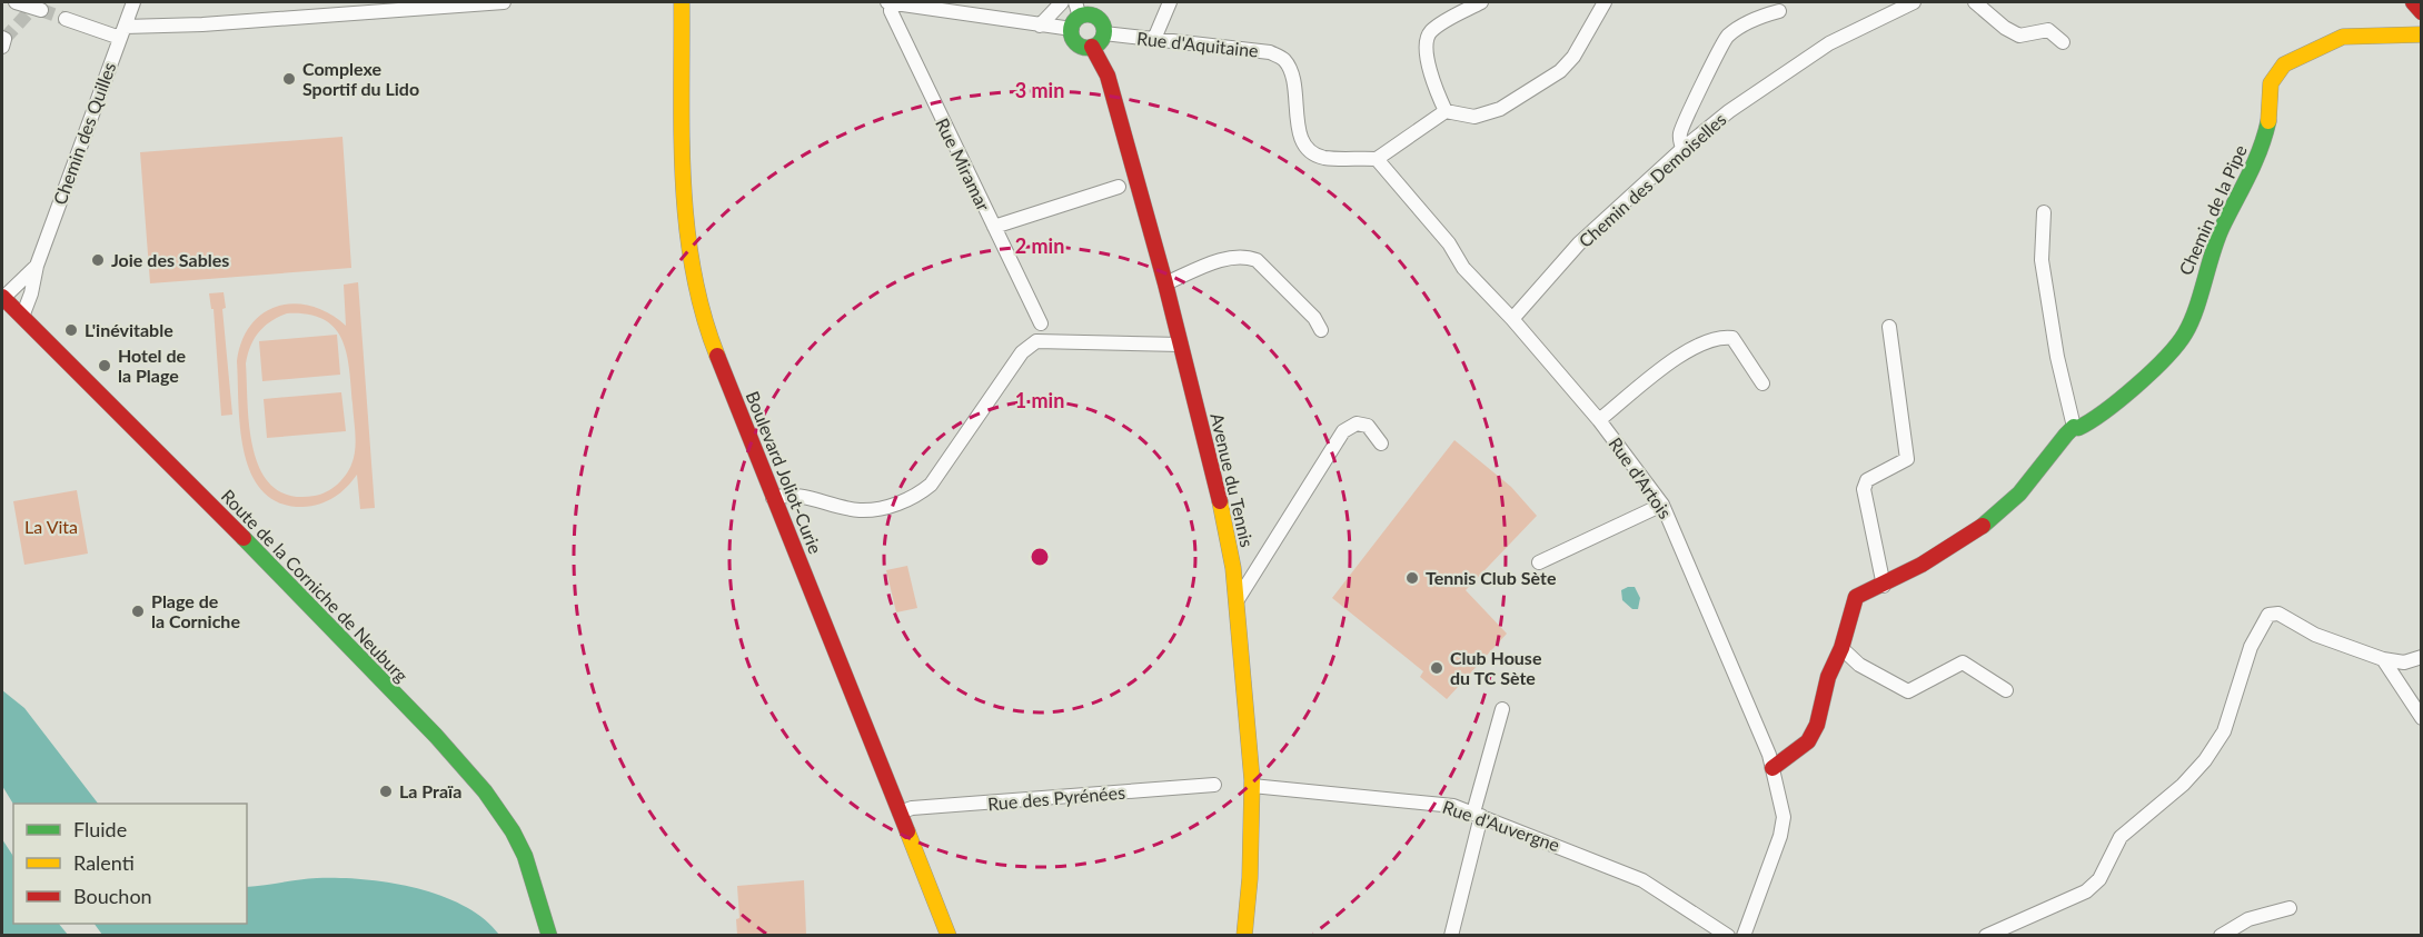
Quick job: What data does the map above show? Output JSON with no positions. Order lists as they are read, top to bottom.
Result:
{
  "streets": {
    "street": [
      "Rue d'Aquitaine",
      "Chemin des Quilles",
      "Rue Miramar",
      "Chemin des Demoiselles",
      "Chemin de la Pipe",
      "Boulevard Joliot-Curie",
      "Rue d'Artois",
      "Avenue du Tennis",
      "Route de la Corniche de Neuburg",
      "Rue des Pyrénées",
      "Rue d'Auvergne"
    ]
  },
  "crossings": [
    ["Rue d'Aquitaine", "Rue d'Artois"],
    ["Rue d'Aquitaine", "Avenue du Tennis"],
    ["Chemin des Quilles", "Route de la Corniche de Neuburg"],
    ["Chemin des Demoiselles", "Rue d'Artois"],
    ["Chemin de la Pipe", "Rue d'Artois"],
    ["Boulevard Joliot-Curie", "Rue des Pyrénées"],
    ["Avenue du Tennis", "Rue d'Auvergne"]
  ],
  "parks": ["La Vita"],
  "places": [
    "Complexe Sportif du Lido",
    "Joie des Sables",
    "L'inévitable",
    "Hotel de la Plage",
    "Tennis Club Sète",
    "Plage de la Corniche",
    "Club House du TC Sète",
    "La Praïa"
  ],
  "legend": ["Fluide", "Ralenti", "Bouchon"],
  "rings": ["3 min", "2 min", "1 min"]
}
